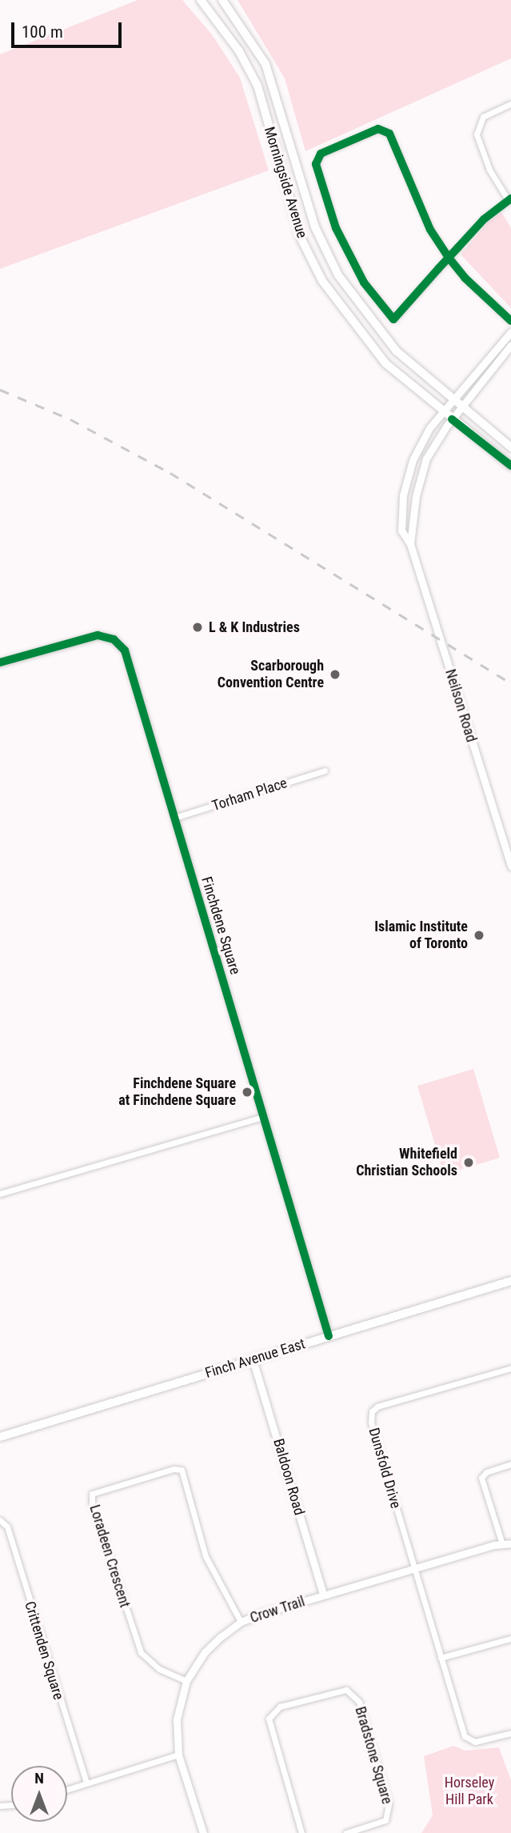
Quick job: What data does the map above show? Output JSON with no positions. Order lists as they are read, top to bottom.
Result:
{
  "streets": {
    "main road": ["Morningside Avenue", "Finch Avenue East"],
    "street": [
      "Neilson Road",
      "Torham Place",
      "Finchdene Square",
      "Dunsfold Drive",
      "Baldoon Road",
      "Loradeen Crescent",
      "Crow Trail",
      "Crittenden Square",
      "Bradstone Square"
    ]
  },
  "crossings": [
    ["Morningside Avenue", "Neilson Road"],
    ["Torham Place", "Finchdene Square"],
    ["Finchdene Square", "Finch Avenue East"],
    ["Finch Avenue East", "Baldoon Road"],
    ["Dunsfold Drive", "Crow Trail"],
    ["Baldoon Road", "Crow Trail"],
    ["Loradeen Crescent", "Crow Trail"]
  ],
  "parks": ["Horseley Hill Park"],
  "places": [
    "L & K Industries",
    "Scarborough Convention Centre",
    "Islamic Institute of Toronto",
    "Finchdene Square at Finchdene Square",
    "Whitefield Christian Schools"
  ],
  "scale_bar": "100 m",
  "north": "top"
}
